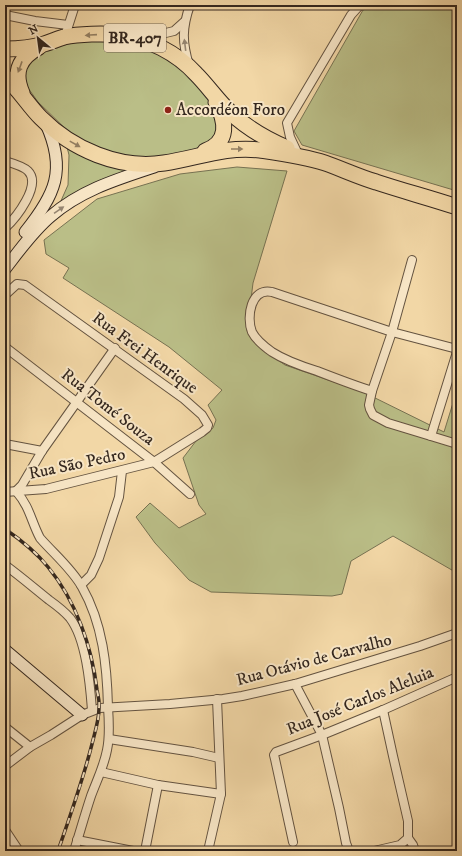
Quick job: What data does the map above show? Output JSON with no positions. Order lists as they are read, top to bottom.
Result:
{
  "streets": {
    "highway": ["BR-407"],
    "street": [
      "Rua Frei Henrique",
      "Rua Tomé Souza",
      "Rua São Pedro",
      "Rua Otávio de Carvalho",
      "Rua José Carlos Aleluia"
    ]
  },
  "crossings": [
    ["Rua Frei Henrique", "Rua Tomé Souza"],
    ["Rua Frei Henrique", "Rua São Pedro"],
    ["Rua Tomé Souza", "Rua São Pedro"]
  ],
  "places": ["Accordéon Foro"],
  "north": "top left"
}
